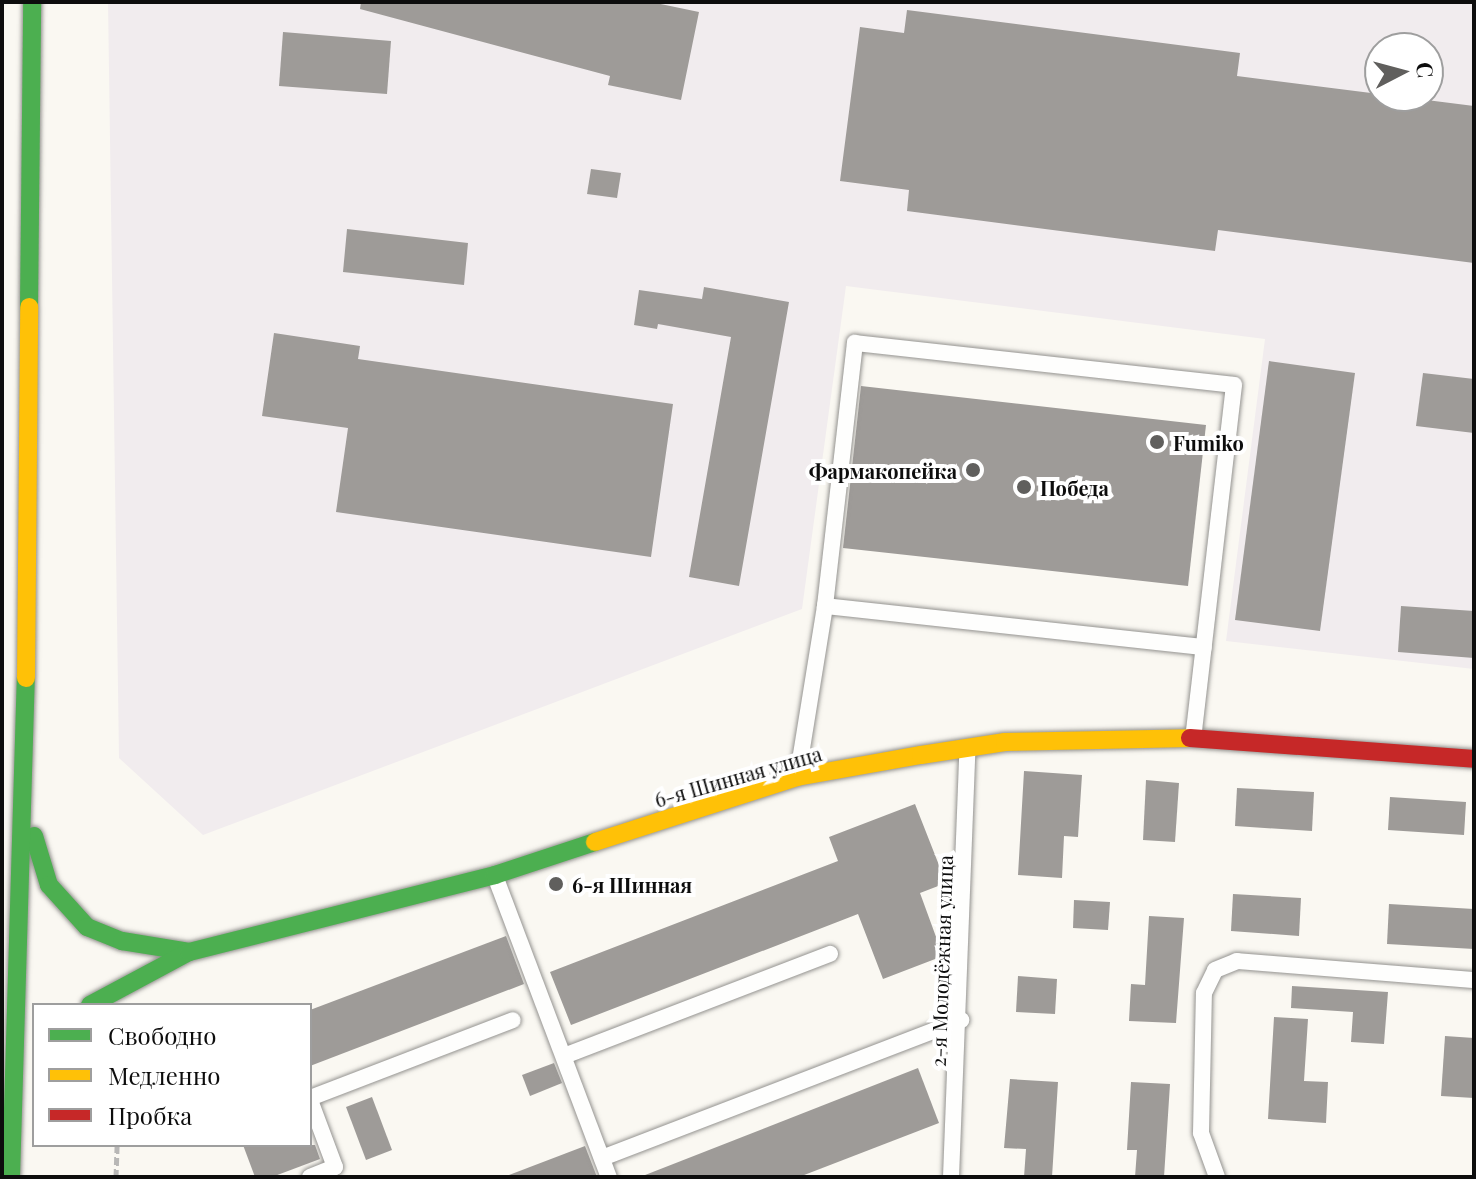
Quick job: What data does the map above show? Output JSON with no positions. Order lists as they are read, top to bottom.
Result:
{
  "streets": {
    "main road": ["6-я Шинная улица"],
    "lane": ["2-я Молодёжная улица"]
  },
  "crossings": [
    ["6-я Шинная улица", "2-я Молодёжная улица"]
  ],
  "places": [
    "Fumiko",
    "Фармакопейка",
    "Победа",
    "6-я Шинная"
  ],
  "legend": ["Свободно", "Медленно", "Пробка"],
  "north": "right"
}
